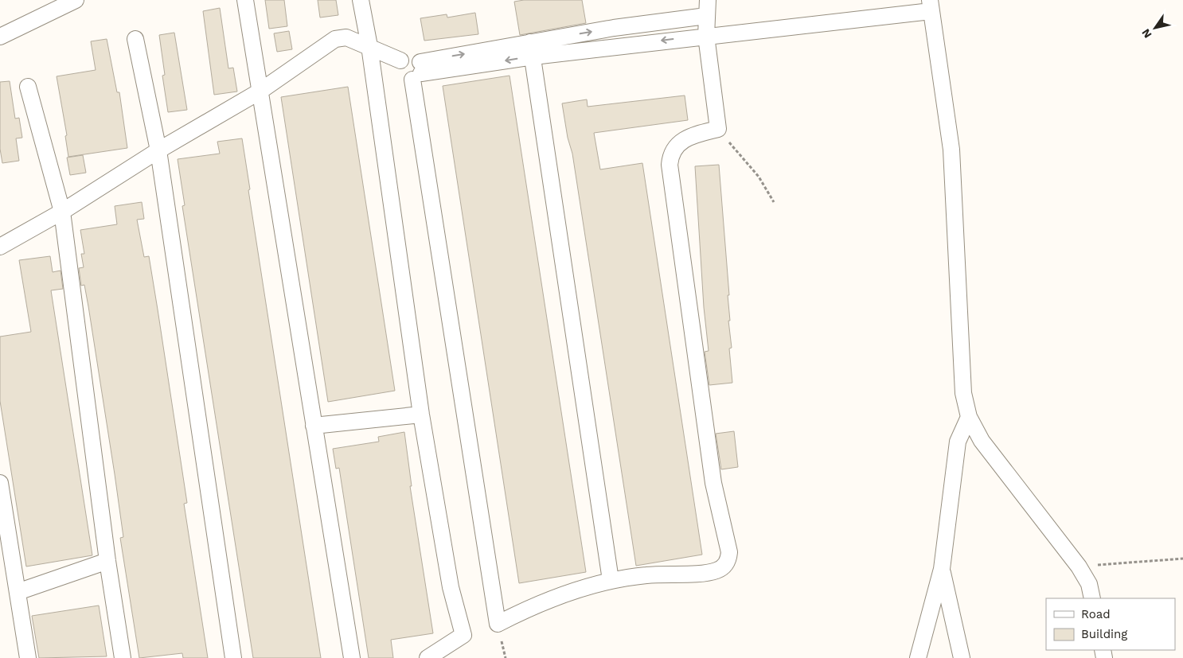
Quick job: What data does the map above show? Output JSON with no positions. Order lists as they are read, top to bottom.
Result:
{
  "legend": ["Road", "Building"],
  "north": "bottom left"
}
